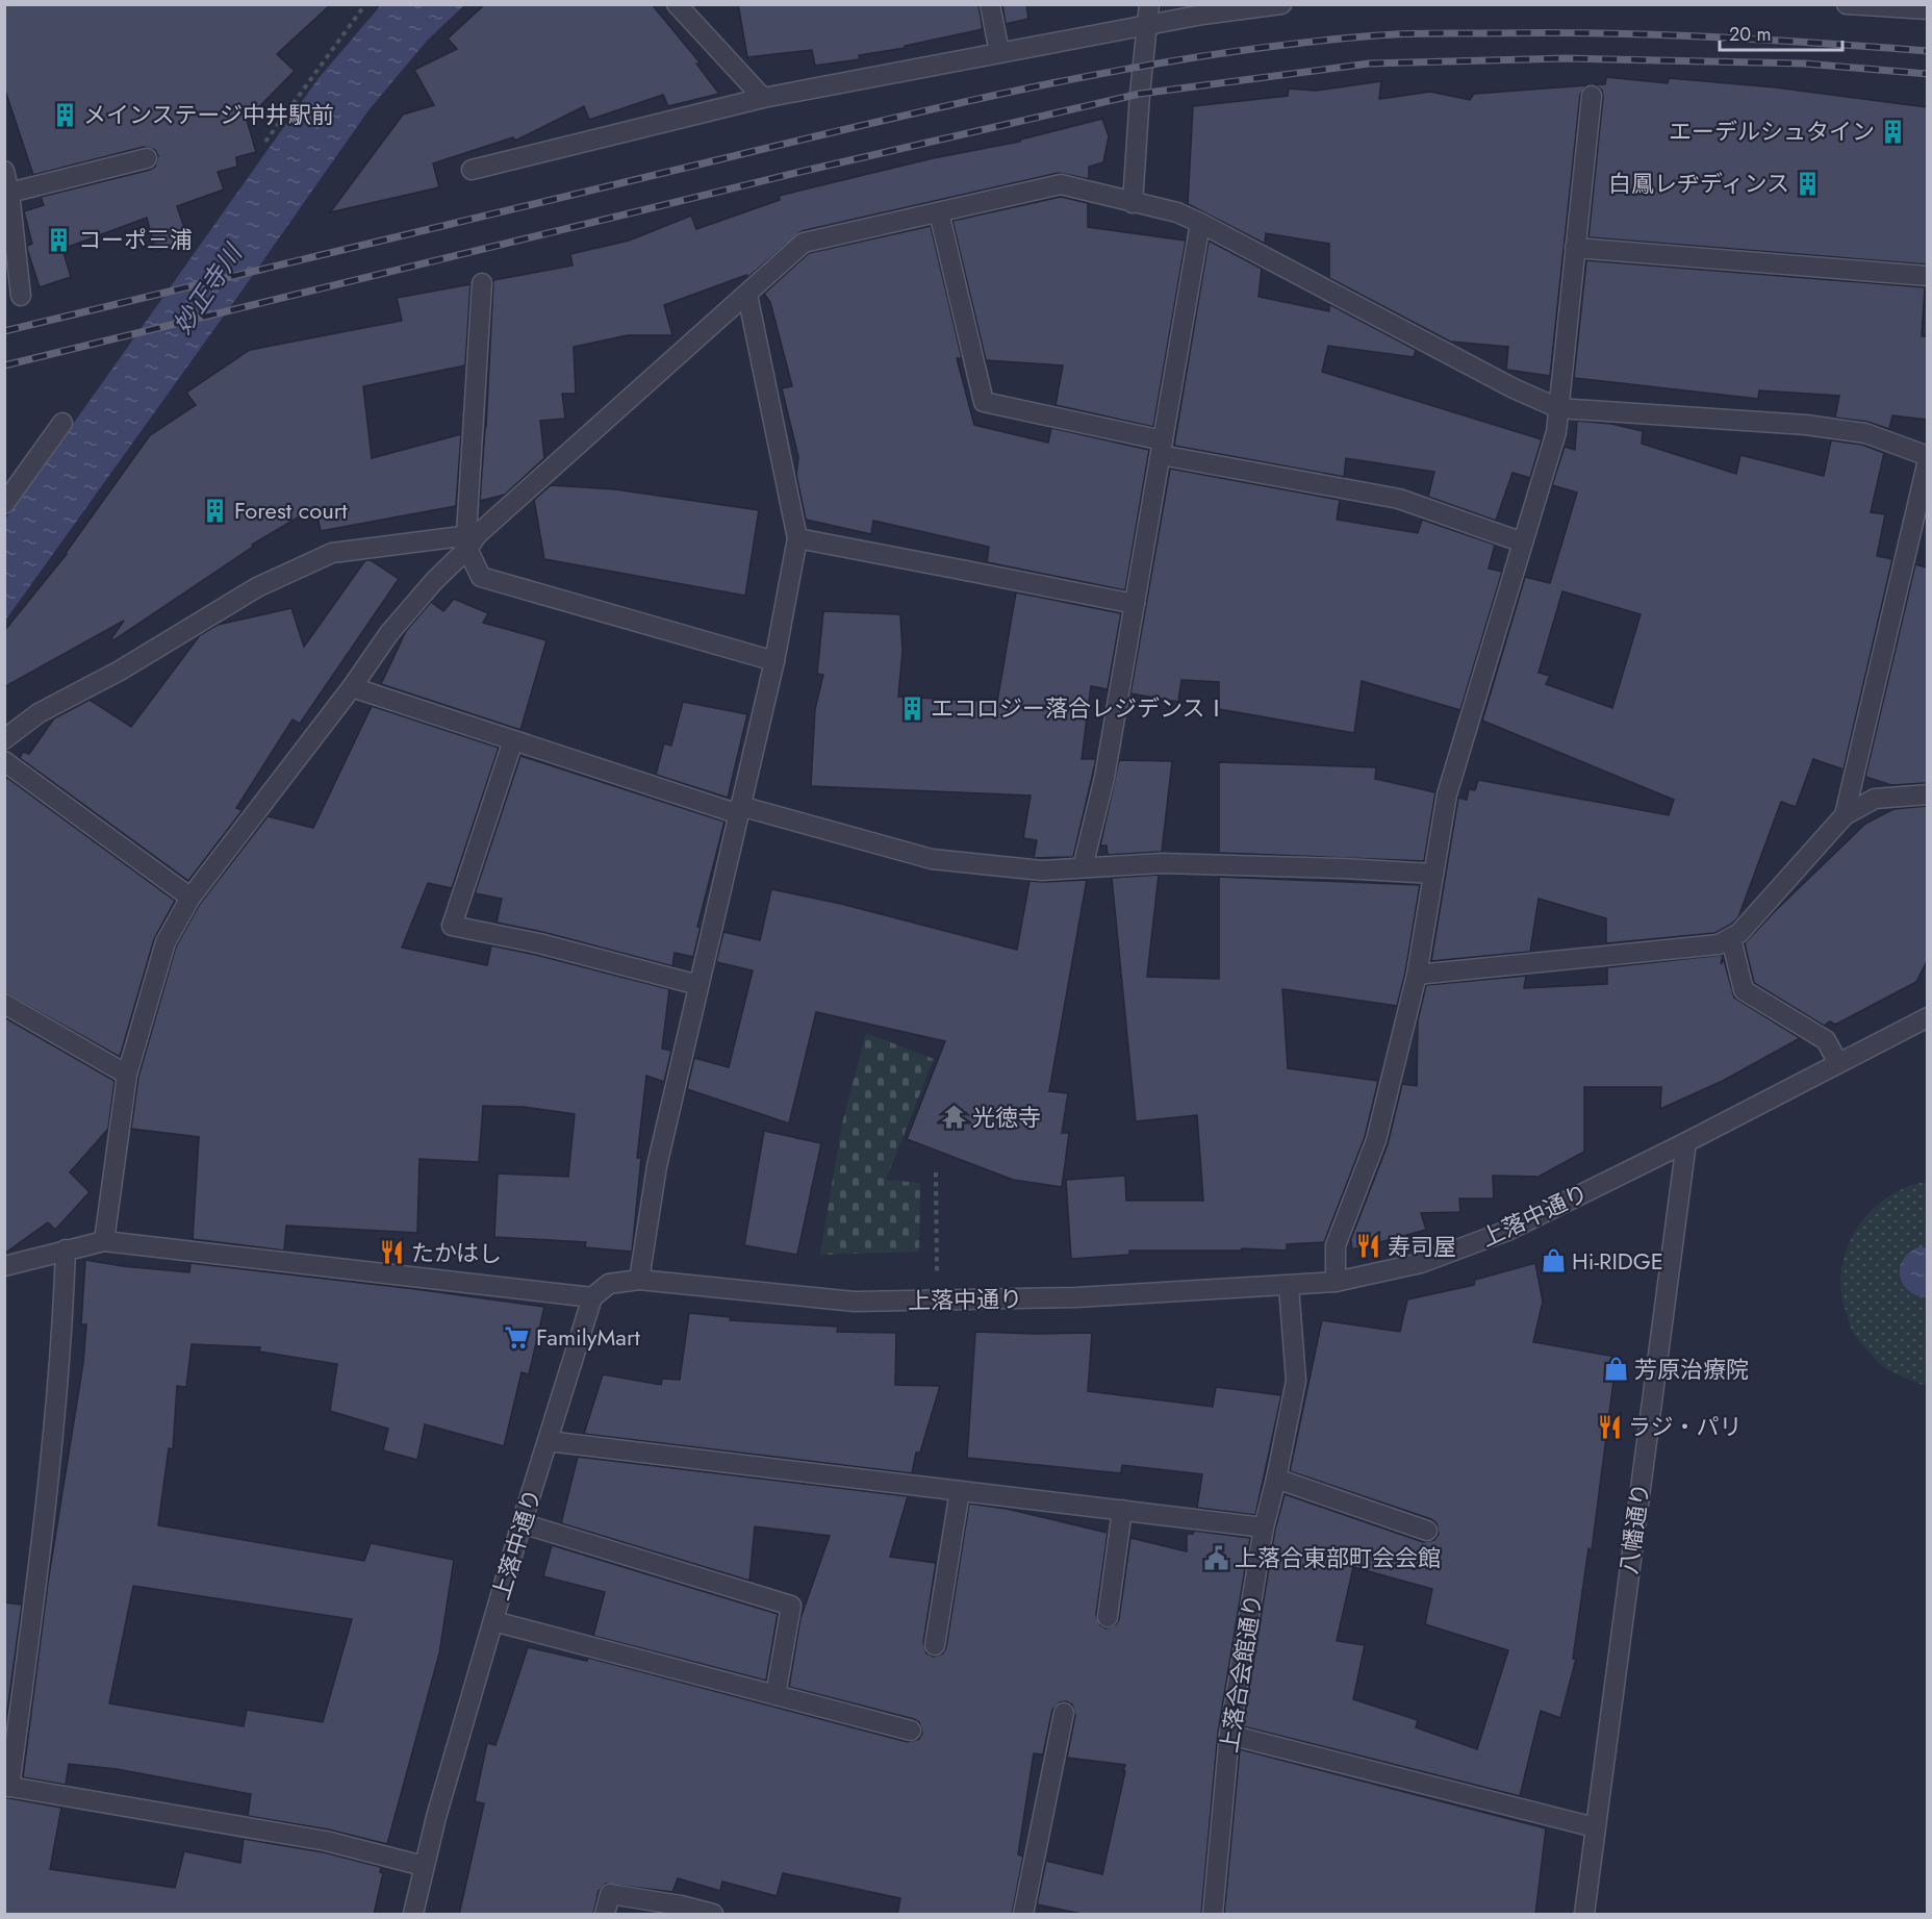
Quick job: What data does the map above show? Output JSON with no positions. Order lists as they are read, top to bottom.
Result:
{
  "streets": {
    "street": ["上落中通り", "八幡通り", "上落合会館通り"]
  },
  "crossings": [
    ["上落中通り", "八幡通り"],
    ["上落中通り", "上落合会館通り"]
  ],
  "water": ["妙正寺川"],
  "places": {
    "building": [
      "メインステージ中井駅前",
      "エーデルシュタイン",
      "白鳳レヂディンス",
      "コーポ三浦",
      "Forest court",
      "エコロジー落合レジデンスⅠ"
    ],
    "temple": ["光徳寺"],
    "restaurant": ["寿司屋", "たかはし", "ラジ・パリ"],
    "shop": ["Hi-RIDGE", "芳原治療院"],
    "supermarket": ["FamilyMart"],
    "public building": ["上落合東部町会会館"]
  },
  "scale_bar": "20 m"
}
